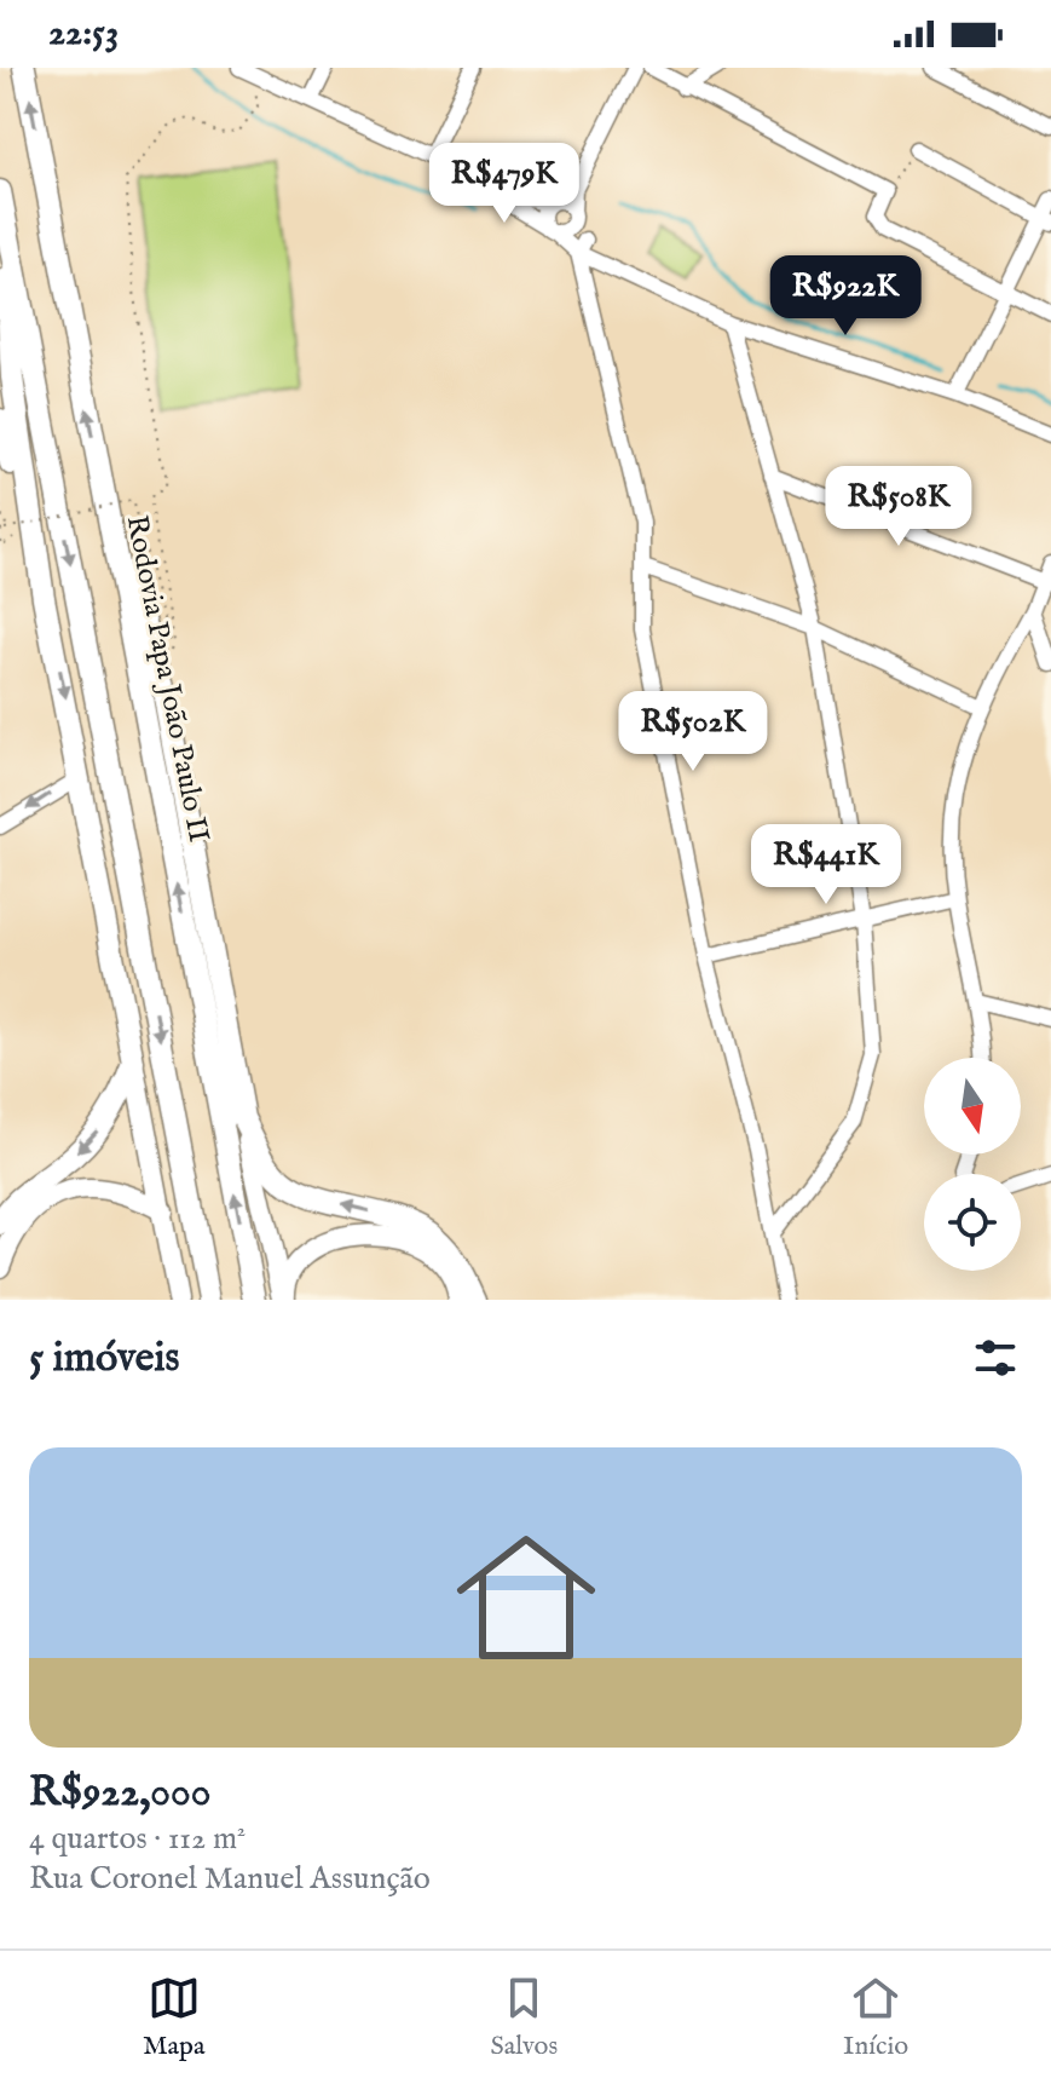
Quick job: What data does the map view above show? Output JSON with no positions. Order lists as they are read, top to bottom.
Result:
{
  "streets": {
    "highway": ["Rodovia Papa João Paulo II"]
  },
  "north": "bottom",
  "page": {
    "status": "22:53",
    "price": [
      "R$479K",
      "R$922K",
      "R$508K",
      "R$502K",
      "R$441K"
    ],
    "heading": "5 imóveis",
    "list": [
      {
        "name": "R$922,000",
        "note": "4 quartos · 112 m² · Rua Coronel Manuel Assunção"
      }
    ],
    "tabs": ["Mapa", "Salvos", "Início"]
  }
}
